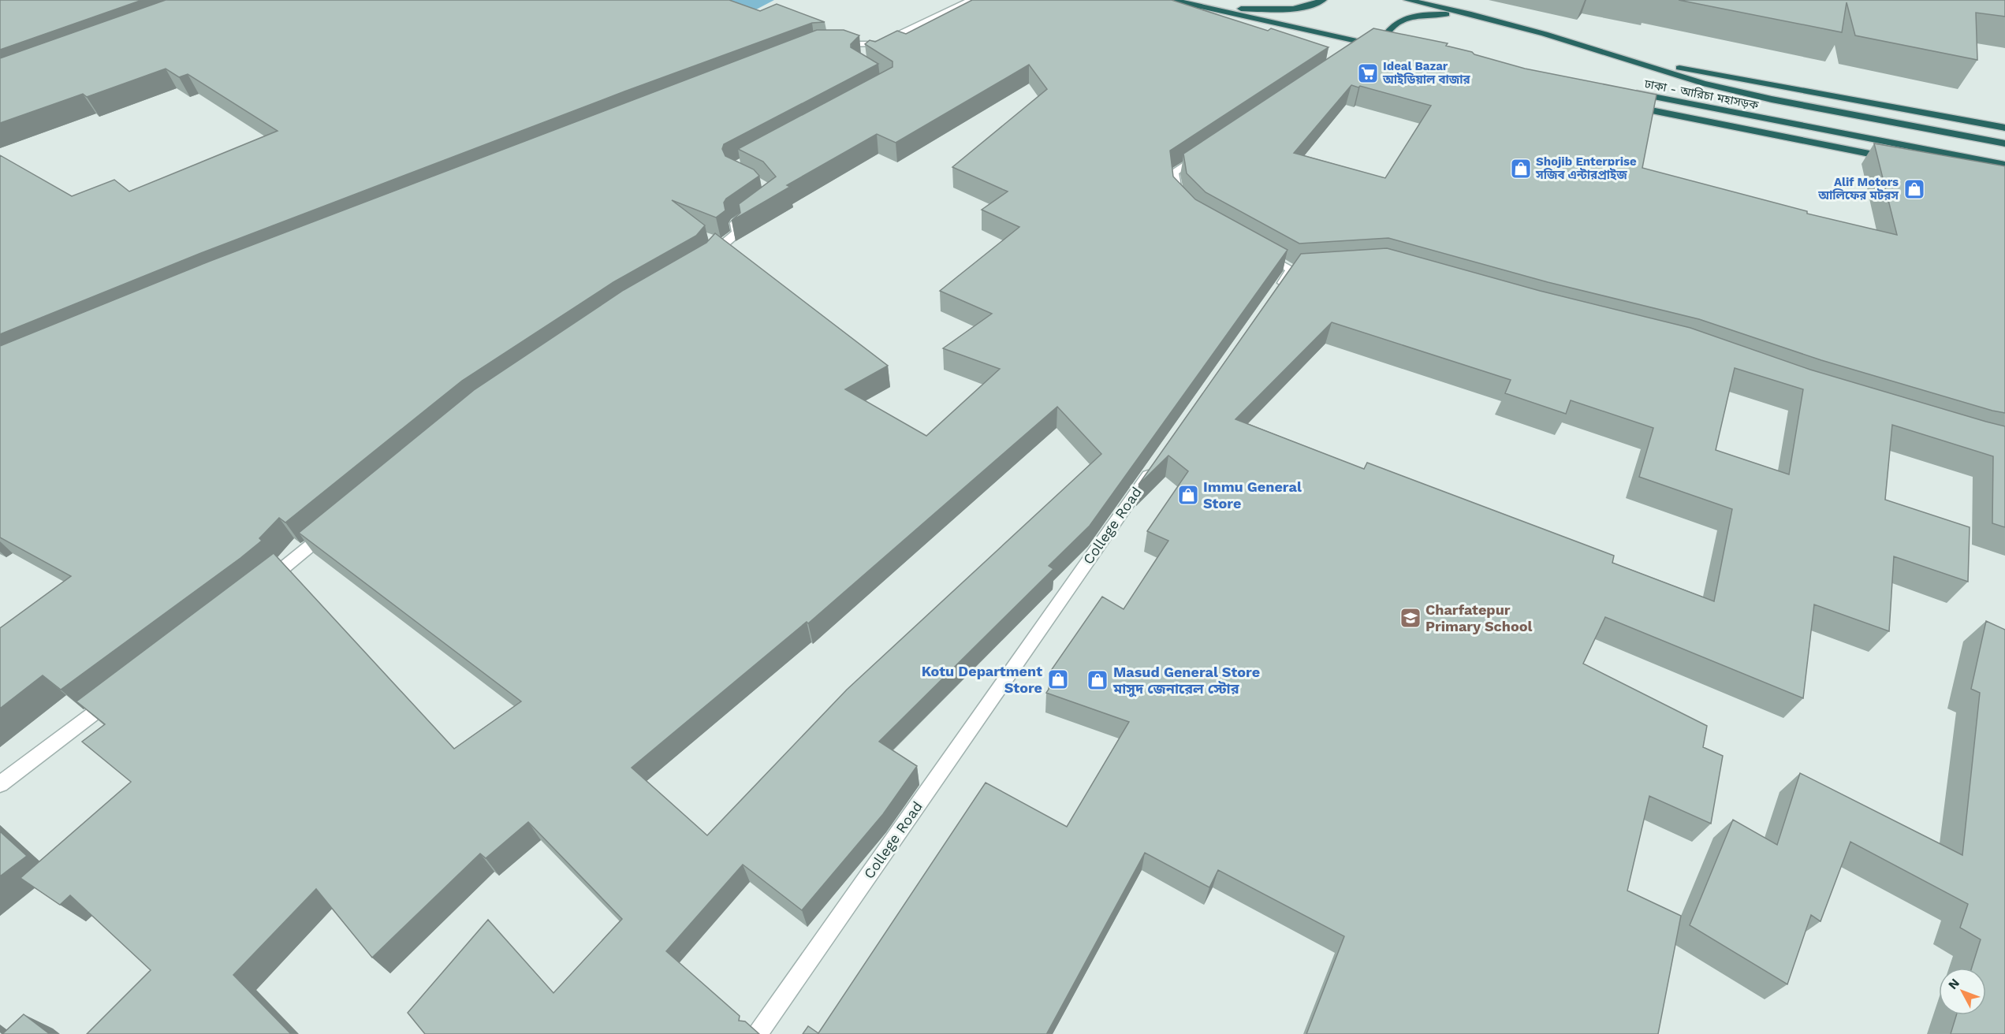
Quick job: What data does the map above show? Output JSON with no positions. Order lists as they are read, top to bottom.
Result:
{
  "streets": {
    "highway": ["ঢাকা - আরিচা মহাসড়ক"],
    "street": ["College Road"]
  },
  "places": {
    "supermarket": ["Ideal Bazar আইডিয়াল বাজার"],
    "shop": [
      "Shojib Enterprise সজিব এন্টারপ্রাইজ",
      "Alif Motors আলিফের মটরস",
      "Immu General Store",
      "Kotu Department Store",
      "Masud General Store মাসুদ জেনারেল স্টোর"
    ],
    "school or university": ["Charfatepur Primary School"]
  },
  "north": "top left"
}
